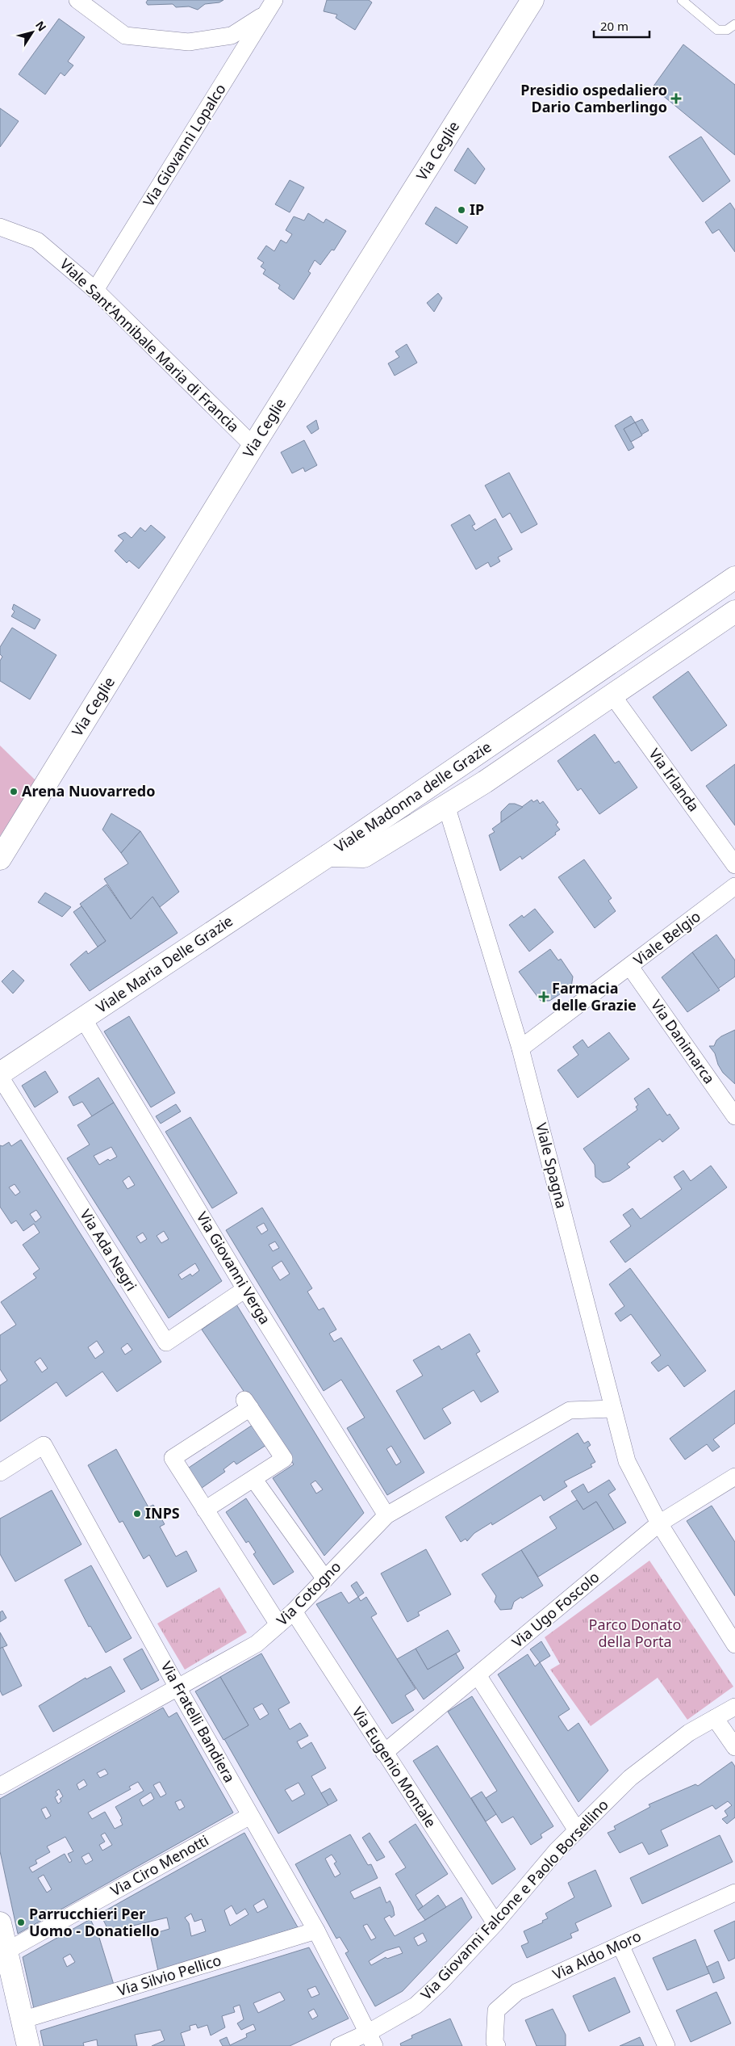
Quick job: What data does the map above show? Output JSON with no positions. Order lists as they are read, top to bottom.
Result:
{
  "streets": {
    "street": [
      "Via Giovanni Lopalco",
      "Via Ceglie",
      "Viale Sant'Annibale Maria di Francia",
      "Via Irlanda",
      "Viale Madonna delle Grazie",
      "Viale Belgio",
      "Viale Maria Delle Grazie",
      "Via Danimarca",
      "Viale Spagna",
      "Via Ada Negri",
      "Via Giovanni Verga",
      "Via Cotogno",
      "Via Ugo Foscolo",
      "Via Fratelli Bandiera",
      "Via Eugenio Montale",
      "Via Ciro Menotti",
      "Via Giovanni Falcone e Paolo Borsellino",
      "Via Aldo Moro",
      "Via Silvio Pellico"
    ]
  },
  "crossings": [
    ["Via Giovanni Lopalco", "Viale Sant'Annibale Maria di Francia"],
    ["Via Ceglie", "Viale Sant'Annibale Maria di Francia"],
    ["Via Irlanda", "Viale Madonna delle Grazie"],
    ["Viale Madonna delle Grazie", "Viale Maria Delle Grazie"],
    ["Viale Madonna delle Grazie", "Viale Spagna"],
    ["Viale Belgio", "Via Danimarca"],
    ["Viale Belgio", "Viale Spagna"],
    ["Viale Maria Delle Grazie", "Via Ada Negri"],
    ["Viale Maria Delle Grazie", "Via Giovanni Verga"],
    ["Viale Spagna", "Via Cotogno"],
    ["Viale Spagna", "Via Ugo Foscolo"],
    ["Via Ada Negri", "Via Giovanni Verga"],
    ["Via Giovanni Verga", "Via Cotogno"],
    ["Via Cotogno", "Via Fratelli Bandiera"],
    ["Via Cotogno", "Via Eugenio Montale"],
    ["Via Ugo Foscolo", "Via Eugenio Montale"],
    ["Via Fratelli Bandiera", "Via Ciro Menotti"],
    ["Via Fratelli Bandiera", "Via Giovanni Falcone e Paolo Borsellino"],
    ["Via Fratelli Bandiera", "Via Silvio Pellico"],
    ["Via Eugenio Montale", "Via Giovanni Falcone e Paolo Borsellino"]
  ],
  "parks": ["Parco Donato della Porta"],
  "places": {
    "health": ["Presidio ospedaliero Dario Camberlingo", "Farmacia delle Grazie"],
    "other": [
      "IP",
      "Arena Nuovarredo",
      "INPS",
      "Parrucchieri Per Uomo - Donatiello"
    ]
  },
  "scale_bar": "20 m",
  "north": "top right"
}
